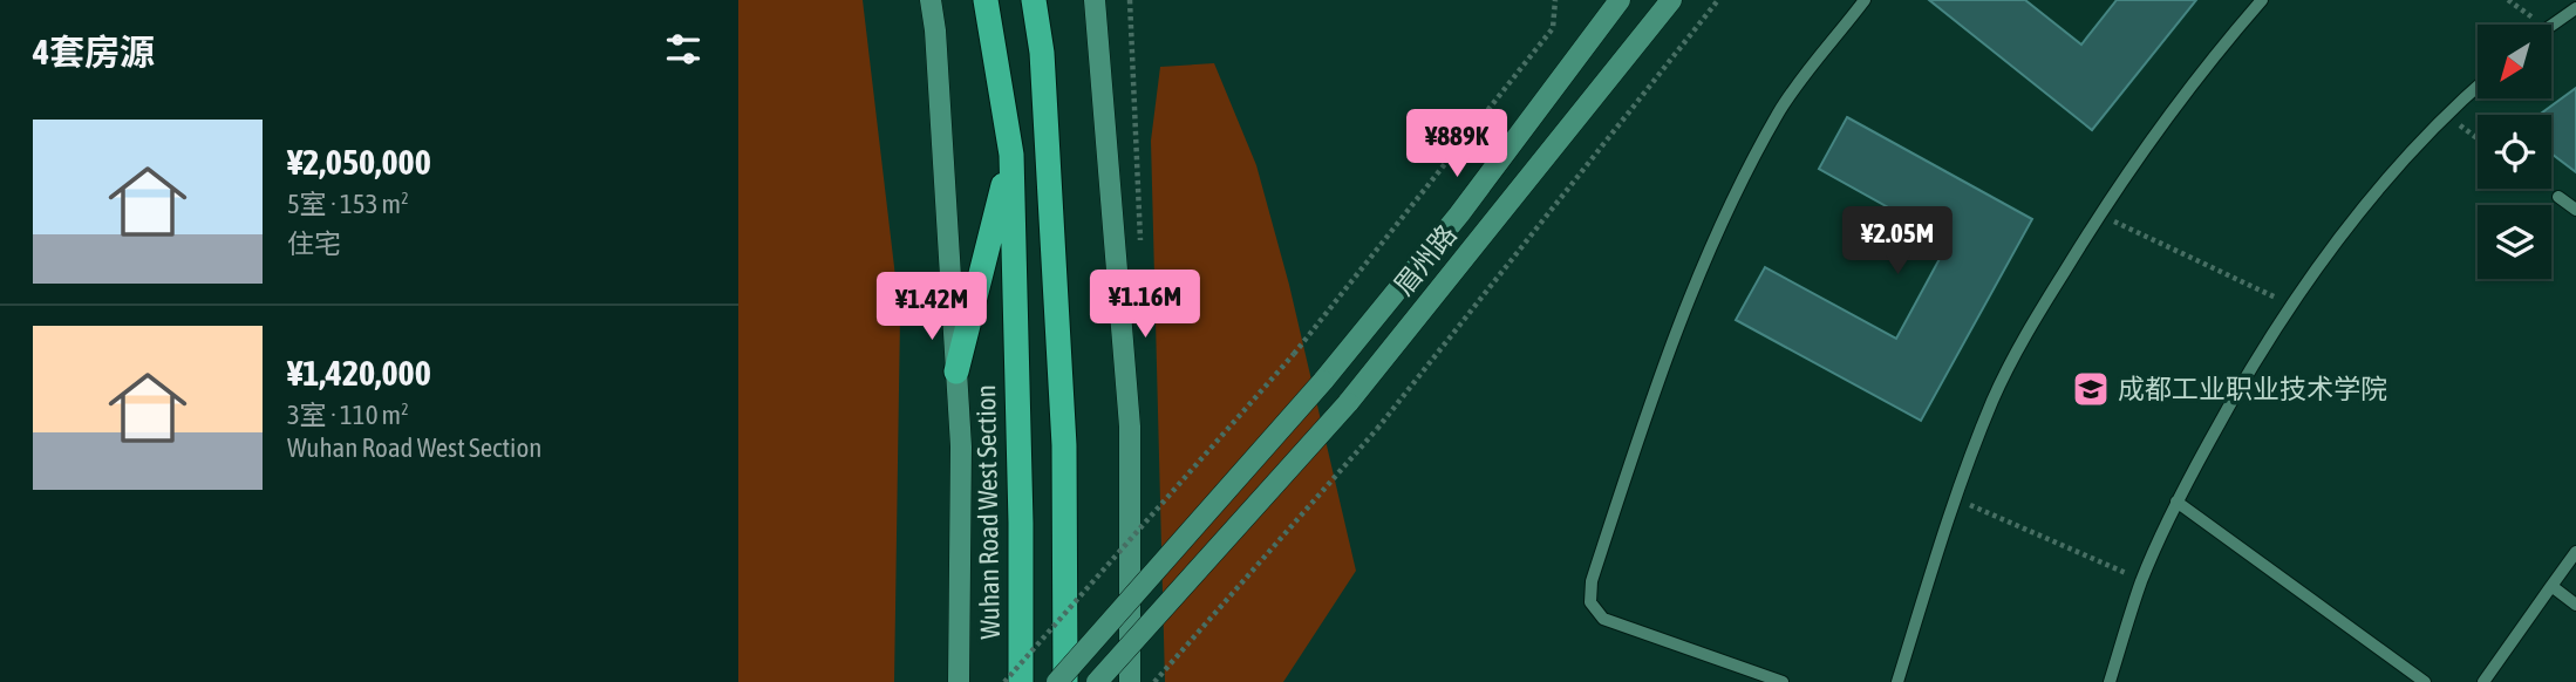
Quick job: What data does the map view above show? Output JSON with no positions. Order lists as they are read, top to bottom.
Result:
{
  "streets": {
    "highway": ["Wuhan Road West Section"],
    "main road": ["眉州路"]
  },
  "places": {
    "school or university": ["成都工业职业技术学院"]
  },
  "north": "bottom left",
  "page": {
    "heading": "4套房源",
    "list": [
      {
        "name": "¥2,050,000",
        "note": "5室 · 153 m² · 住宅"
      },
      {
        "name": "¥1,420,000",
        "note": "3室 · 110 m² · Wuhan Road West Section"
      }
    ],
    "price": [
      "¥889K",
      "¥2.05M",
      "¥1.16M",
      "¥1.42M"
    ]
  }
}
